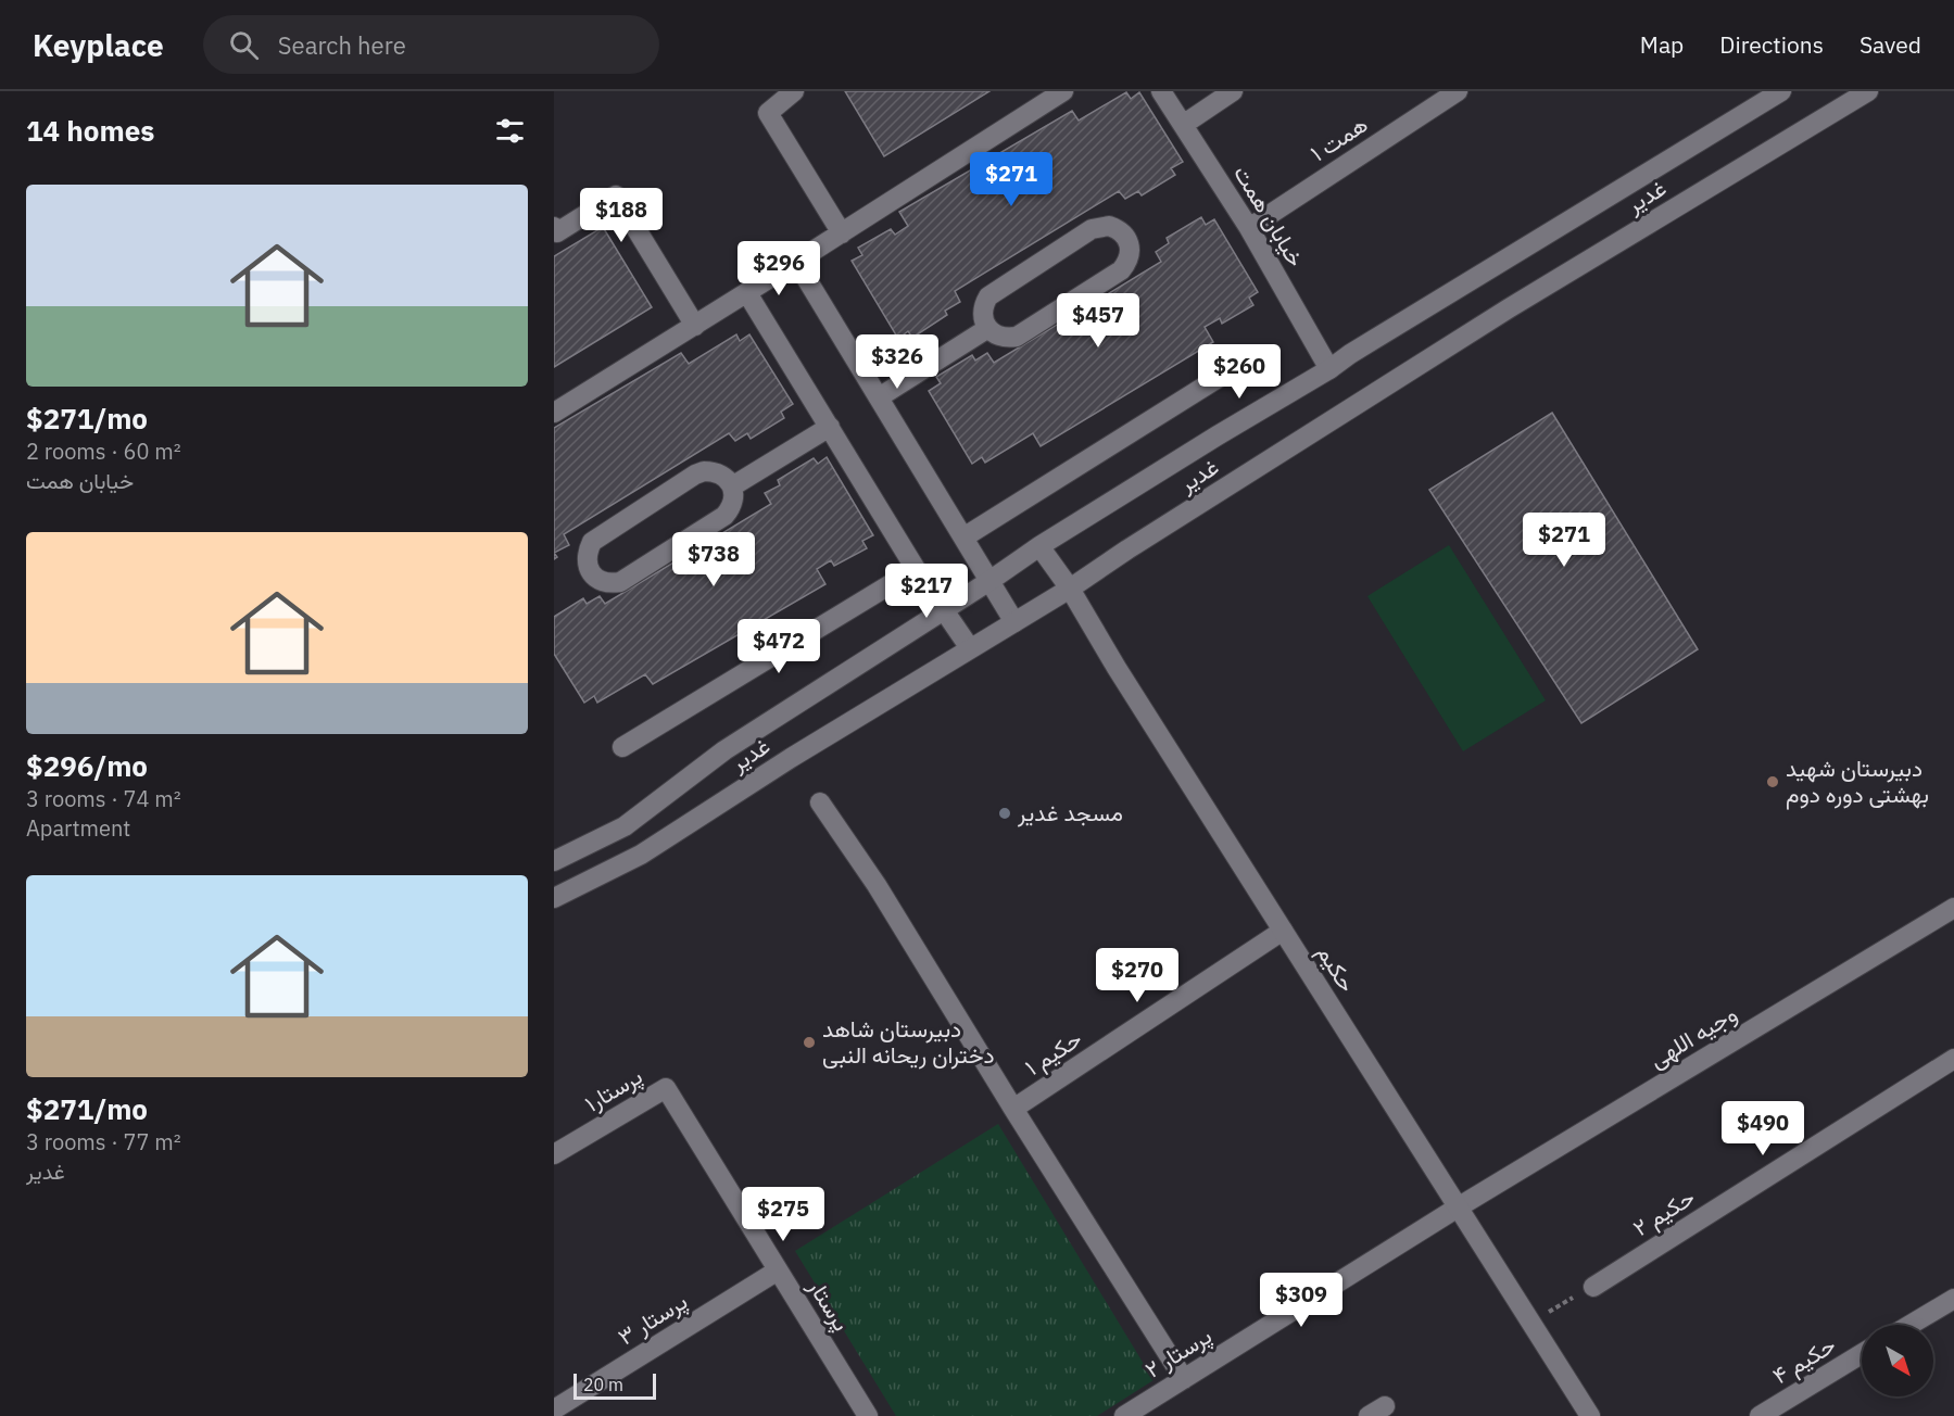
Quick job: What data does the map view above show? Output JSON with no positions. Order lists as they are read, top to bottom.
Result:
{
  "streets": {
    "street": [
      "همت ۱",
      "غدیر",
      "خیابان همت",
      "حکیم",
      "وجیه اللهی",
      "حکیم ۱",
      "پرستار۱",
      "حکیم ۲",
      "پرستار",
      "پرستار ۳",
      "پرستار ۲",
      "حکیم ۴"
    ]
  },
  "crossings": [
    ["همت ۱", "خیابان همت"],
    ["غدیر", "خیابان همت"],
    ["غدیر", "حکیم"],
    ["حکیم", "وجیه اللهی"],
    ["حکیم", "حکیم ۱"],
    ["حکیم", "پرستار ۲"],
    ["وجیه اللهی", "پرستار ۲"],
    ["پرستار۱", "پرستار"],
    ["پرستار", "پرستار ۳"]
  ],
  "places": ["دبیرستان شهید بهشتی دوره دوم", "مسجد غدیر", "دبیرستان شاهد دختران ریحانه النبی"],
  "scale_bar": "20 m",
  "north": "bottom right",
  "page": {
    "header": "Keyplace",
    "search": "Search here",
    "nav": ["Map", "Directions", "Saved"],
    "heading": "14 homes",
    "price": [
      "$271",
      "$188",
      "$296",
      "$457",
      "$326",
      "$260",
      "$271",
      "$738",
      "$217",
      "$472",
      "$270",
      "$490",
      "$275",
      "$309"
    ],
    "list": [
      {
        "name": "$271/mo",
        "note": "2 rooms · 60 m² · خیابان همت"
      },
      {
        "name": "$296/mo",
        "note": "3 rooms · 74 m² · Apartment"
      },
      {
        "name": "$271/mo",
        "note": "3 rooms · 77 m² · غدیر"
      }
    ],
    "scale": "20 m"
  }
}
